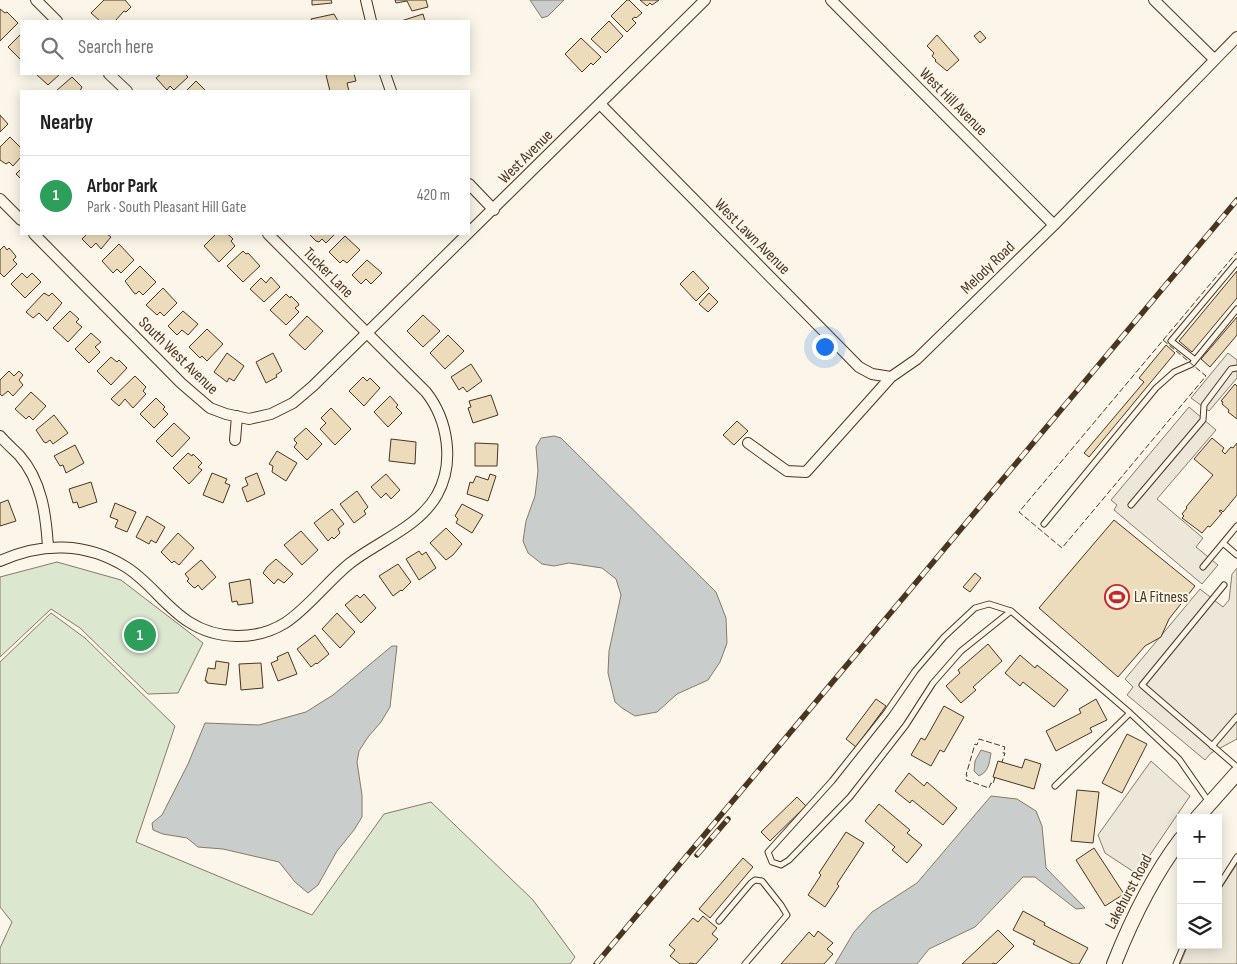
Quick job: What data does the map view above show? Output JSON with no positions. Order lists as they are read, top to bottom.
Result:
{
  "streets": {
    "street": [
      "West Hill Avenue",
      "West Avenue",
      "West Lawn Avenue",
      "Melody Road",
      "Tucker Lane",
      "South West Avenue",
      "Lakehurst Road"
    ]
  },
  "crossings": [
    ["West Hill Avenue", "Melody Road"],
    ["West Avenue", "West Lawn Avenue"],
    ["West Avenue", "Tucker Lane"],
    ["West Avenue", "South West Avenue"],
    ["West Lawn Avenue", "Melody Road"],
    ["Tucker Lane", "South West Avenue"]
  ],
  "places": {
    "sports": ["LA Fitness"]
  },
  "page": {
    "search": "Search here",
    "heading": "Nearby",
    "list": [
      {
        "mark": "1",
        "name": "Arbor Park",
        "note": "Park · South Pleasant Hill Gate",
        "value": "420 m"
      }
    ],
    "pins": "1",
    "map_buttons": ["+", "−"]
  }
}
